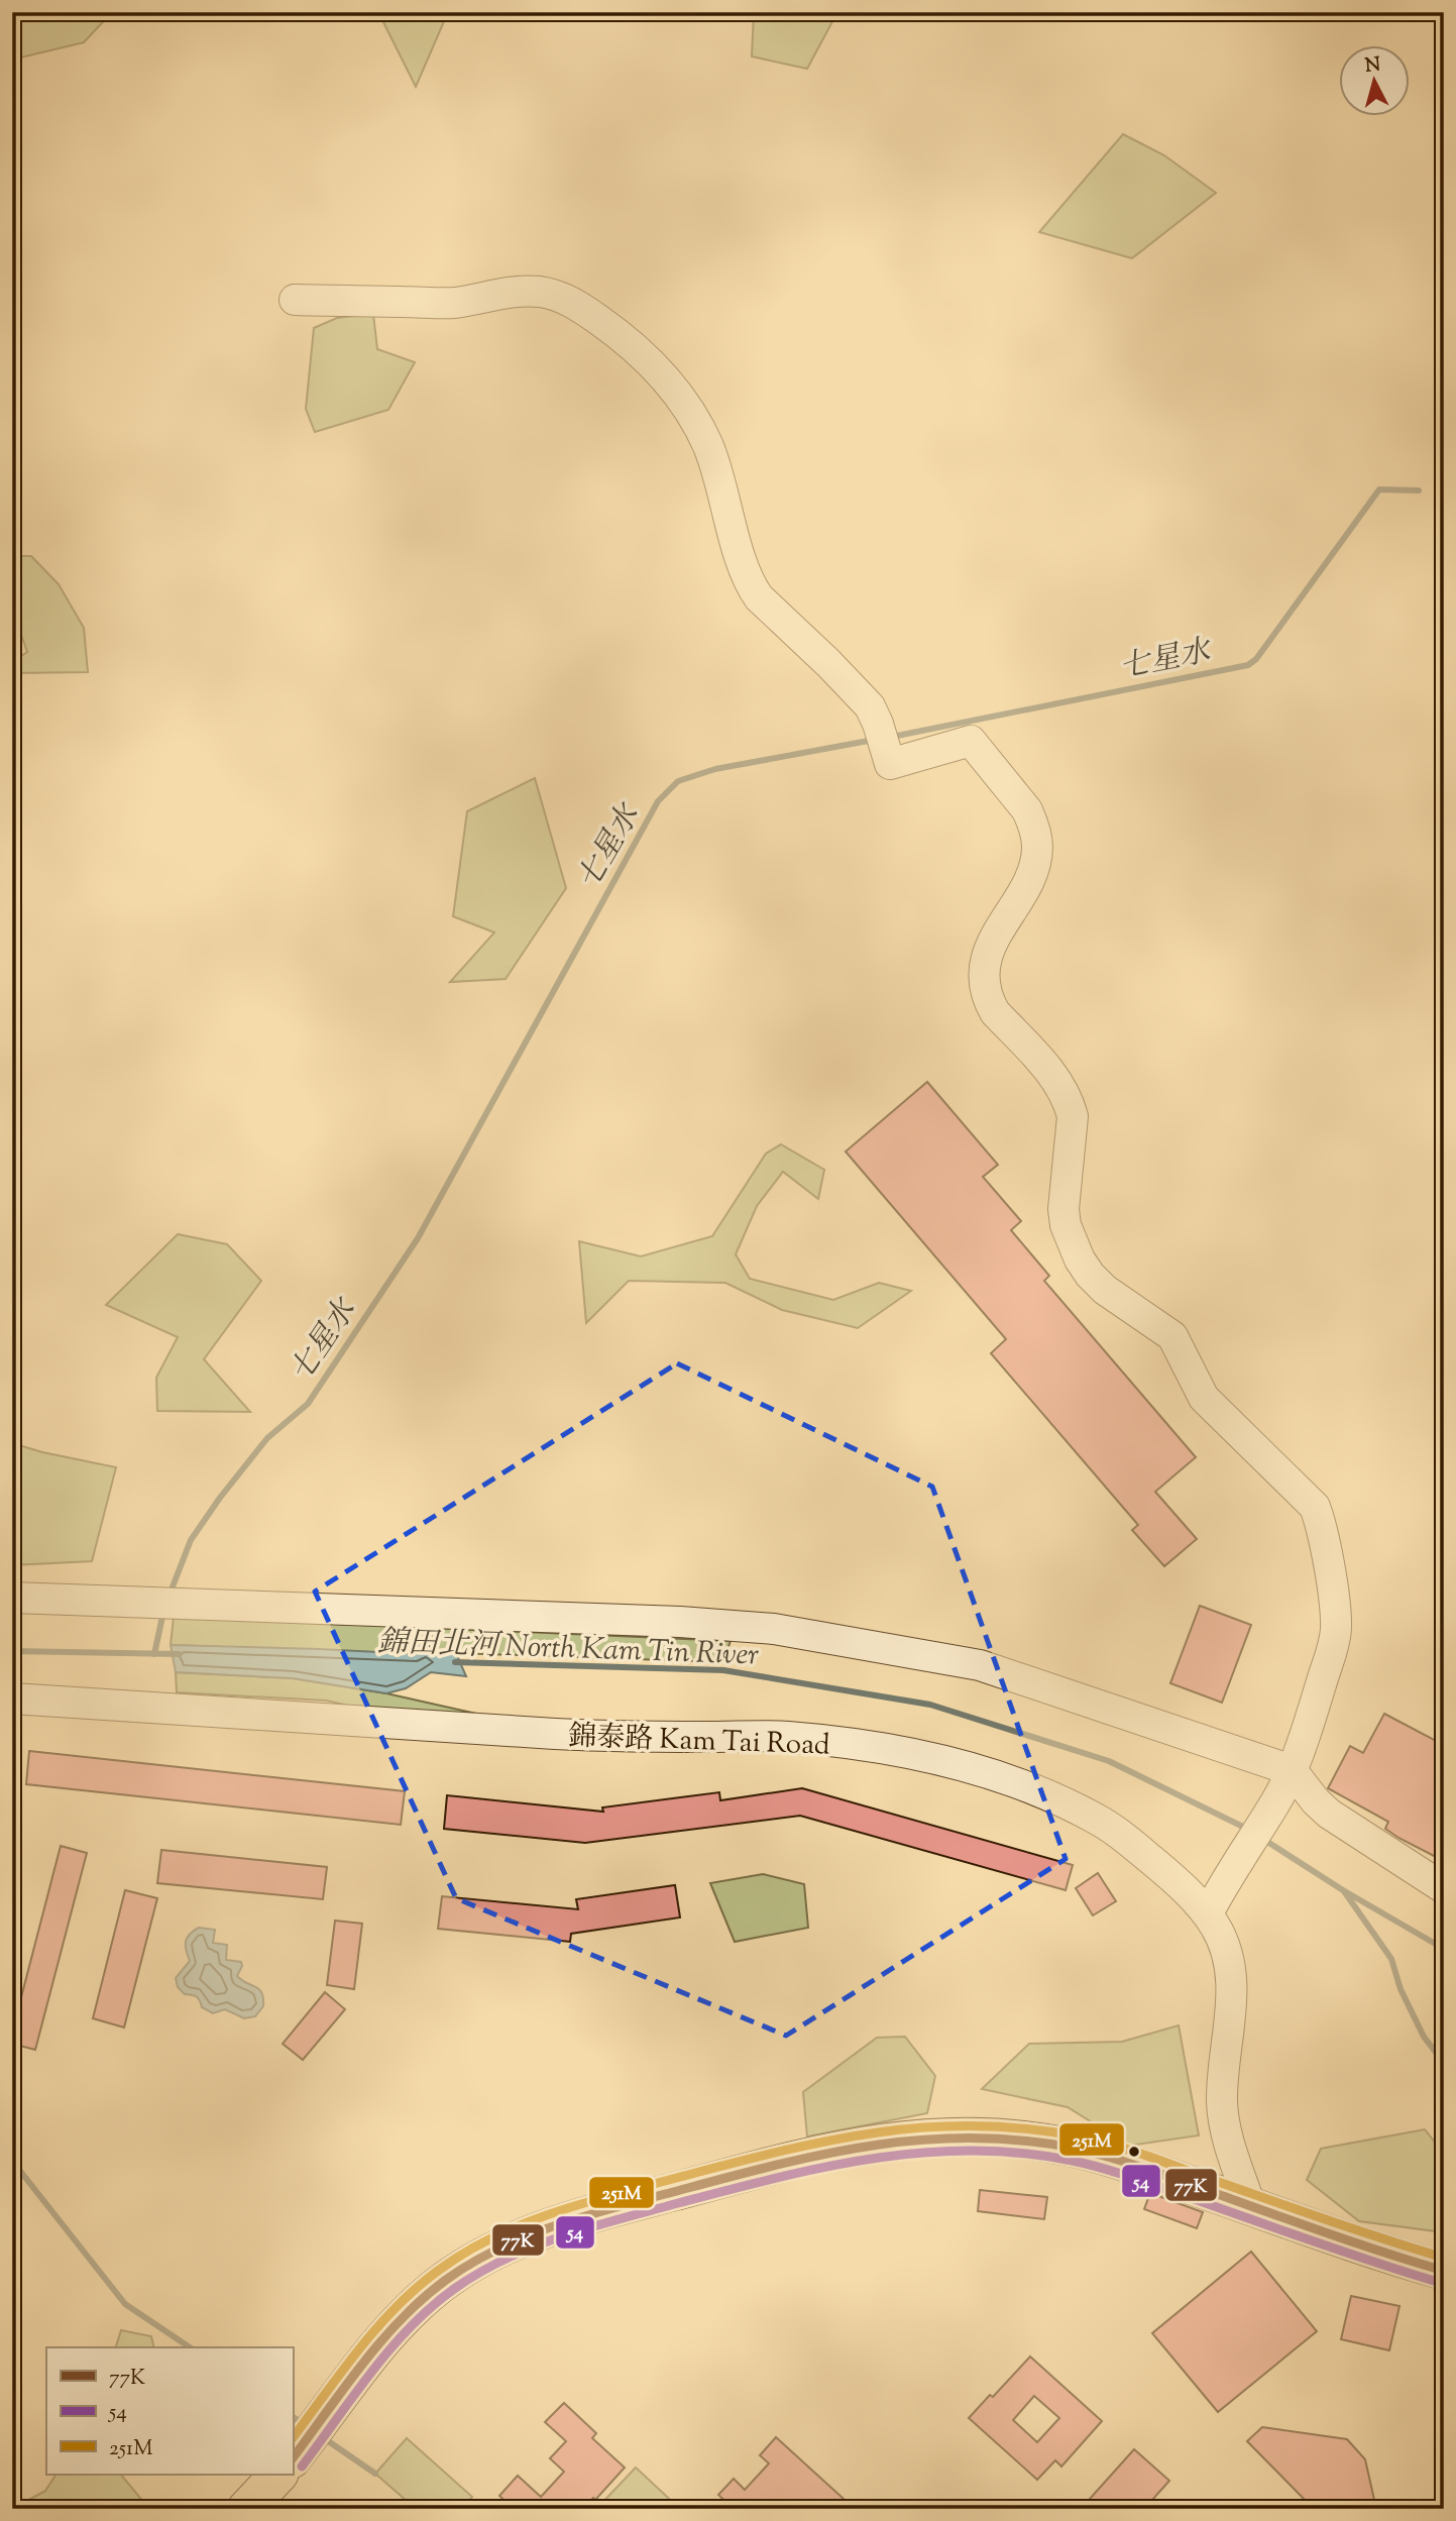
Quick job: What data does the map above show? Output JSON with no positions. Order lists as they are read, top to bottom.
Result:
{
  "streets": {
    "street": ["錦泰路 Kam Tai Road"]
  },
  "water": ["七星水", "錦田北河 North Kam Tin River"],
  "lines": ["transit line 251M", "transit line 77K", "transit line 54"],
  "legend": ["77K", "54", "251M"],
  "north": "top"
}
